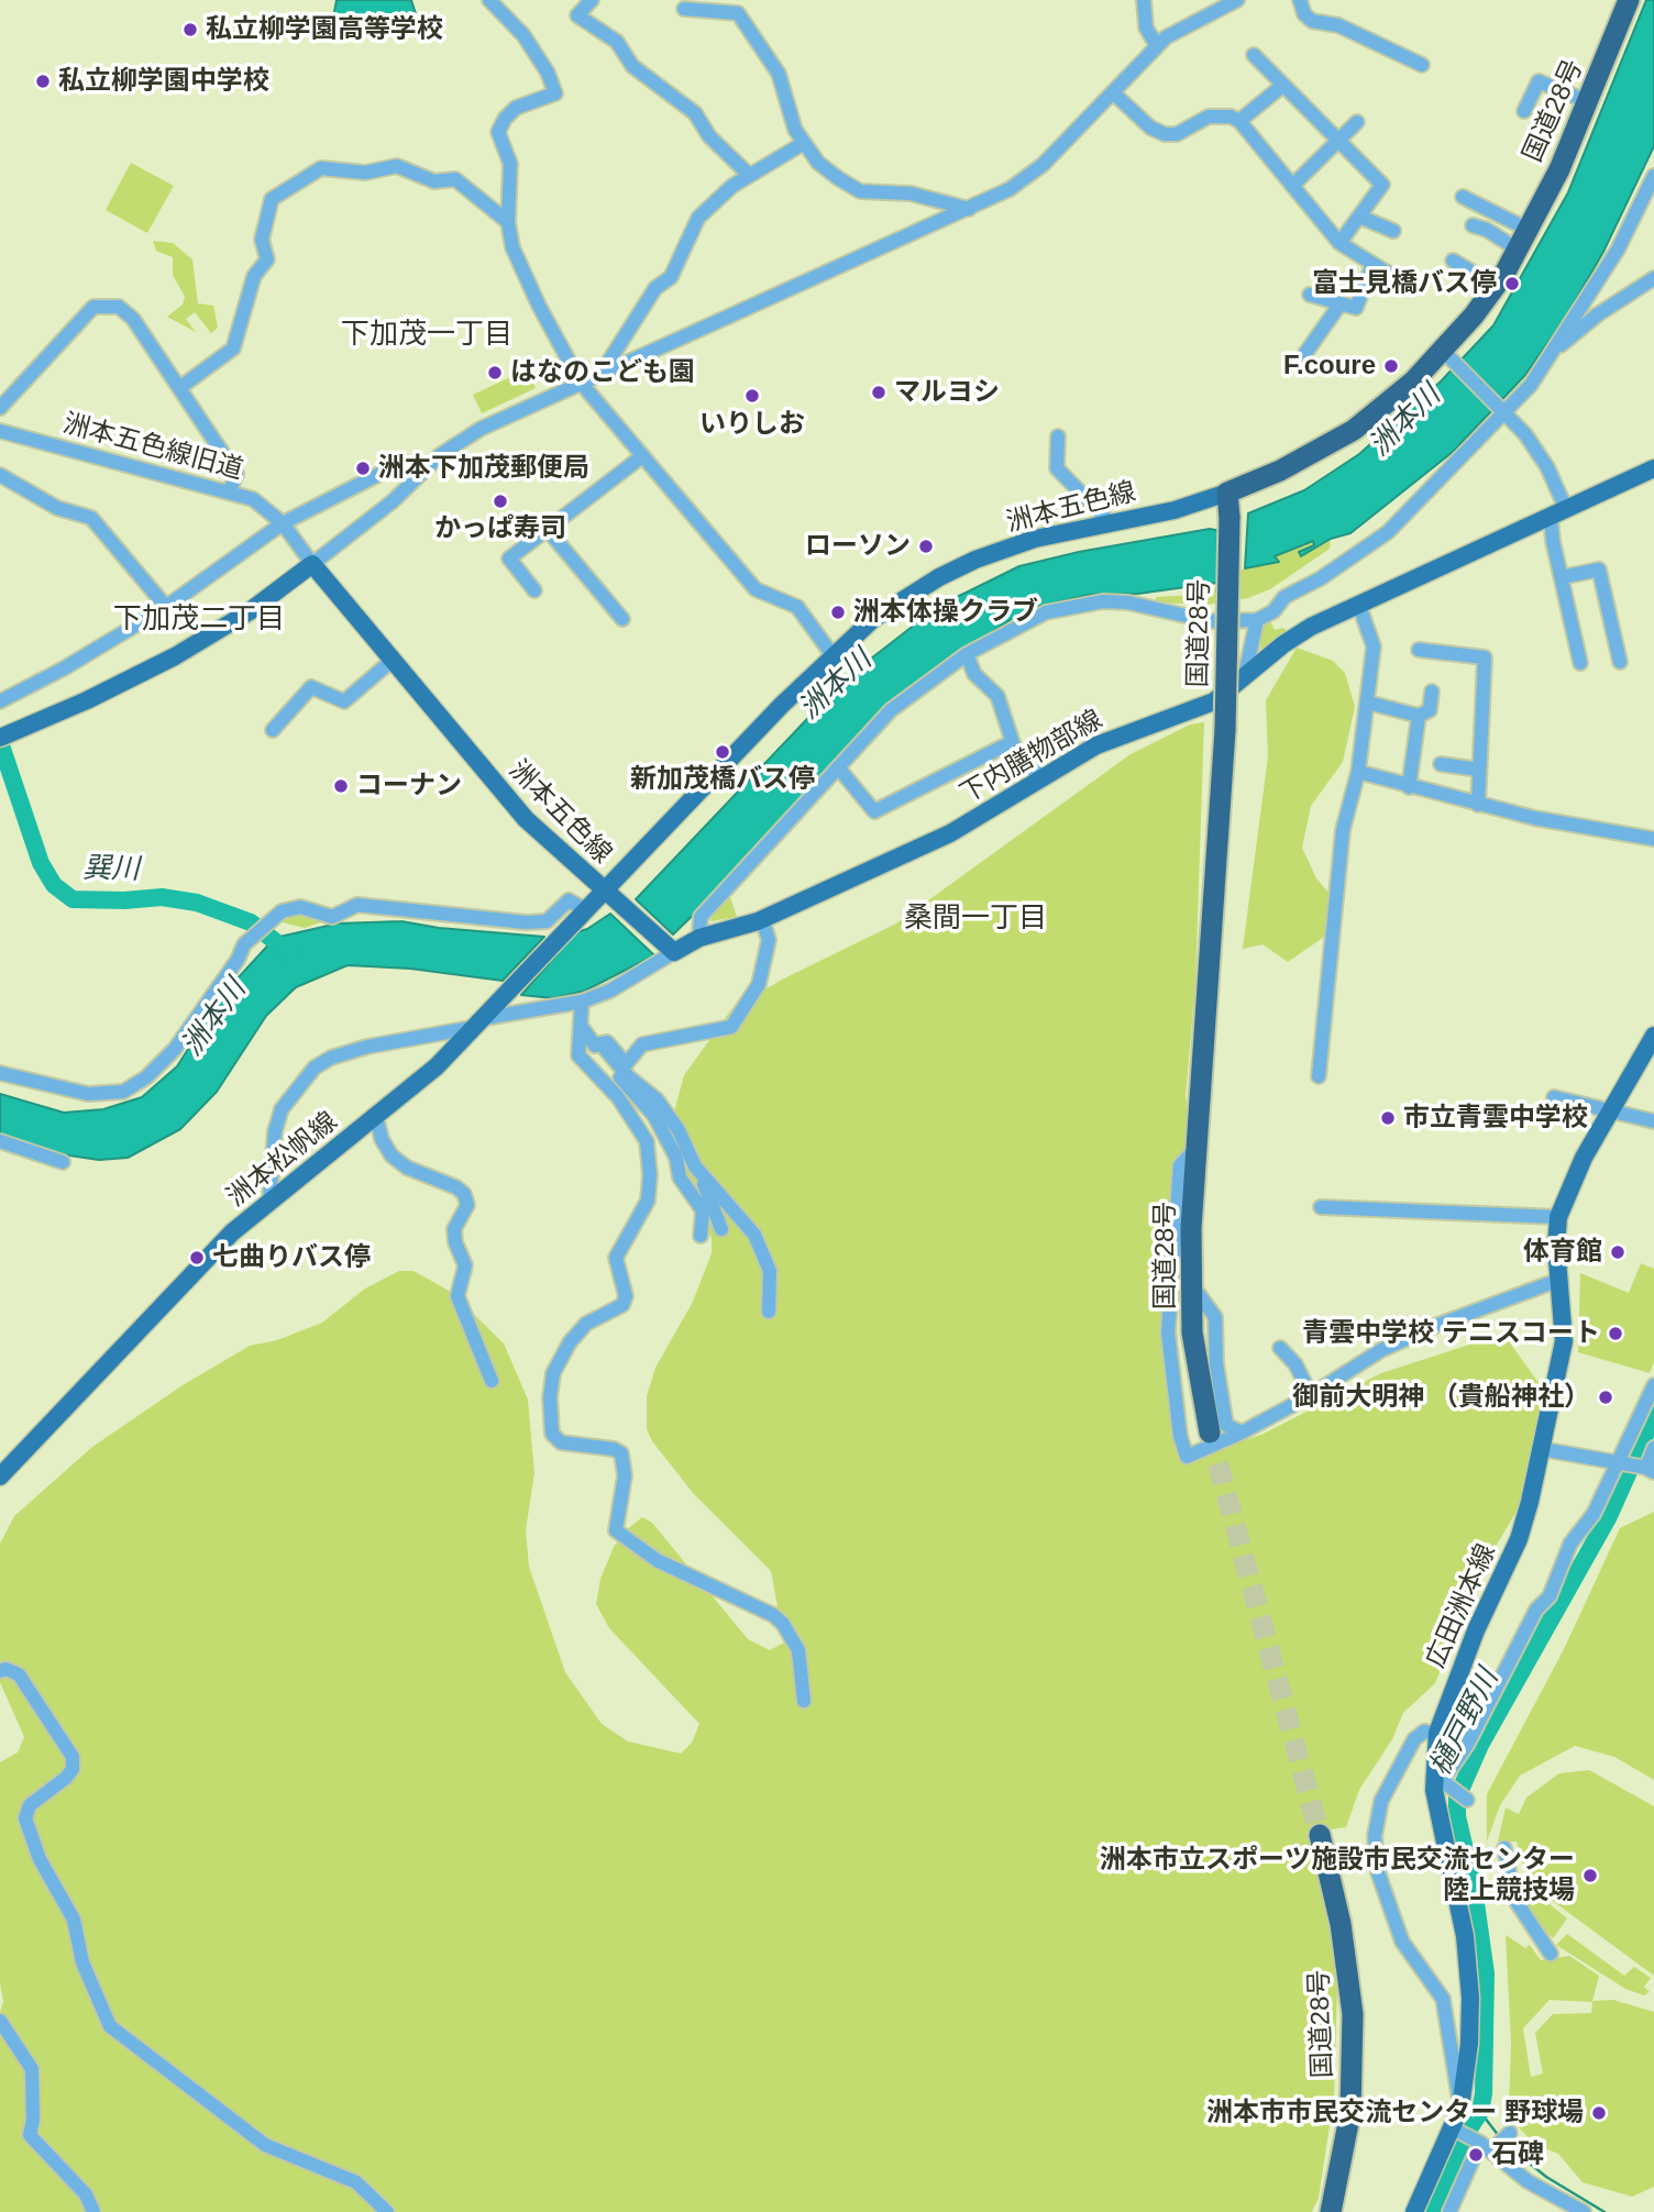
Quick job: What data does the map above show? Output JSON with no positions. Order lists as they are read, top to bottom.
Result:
{
  "streets": {
    "highway": ["国道28号"],
    "main road": [
      "洲本五色線",
      "下内膳物部線",
      "洲本松帆線",
      "広田洲本線"
    ],
    "street": ["洲本五色線旧道"]
  },
  "crossings": [
    ["国道28号", "洲本五色線"],
    ["洲本五色線旧道", "洲本五色線"],
    ["洲本五色線", "洲本松帆線"]
  ],
  "districts": ["下加茂一丁目", "下加茂二丁目", "桑間一丁目"],
  "water": ["洲本川", "巽川", "樋戸野川"],
  "places": [
    "私立柳学園高等学校",
    "私立柳学園中学校",
    "富士見橋バス停",
    "F.coure",
    "はなのこども園",
    "マルヨシ",
    "いりしお",
    "洲本下加茂郵便局",
    "かっぱ寿司",
    "ローソン",
    "洲本体操クラブ",
    "新加茂橋バス停",
    "コーナン",
    "市立青雲中学校",
    "体育館",
    "七曲りバス停",
    "青雲中学校 テニスコート",
    "御前大明神 （貴船神社）",
    "洲本市立スポーツ施設市民交流センター 陸上競技場",
    "洲本市市民交流センター 野球場",
    "石碑"
  ]
}
